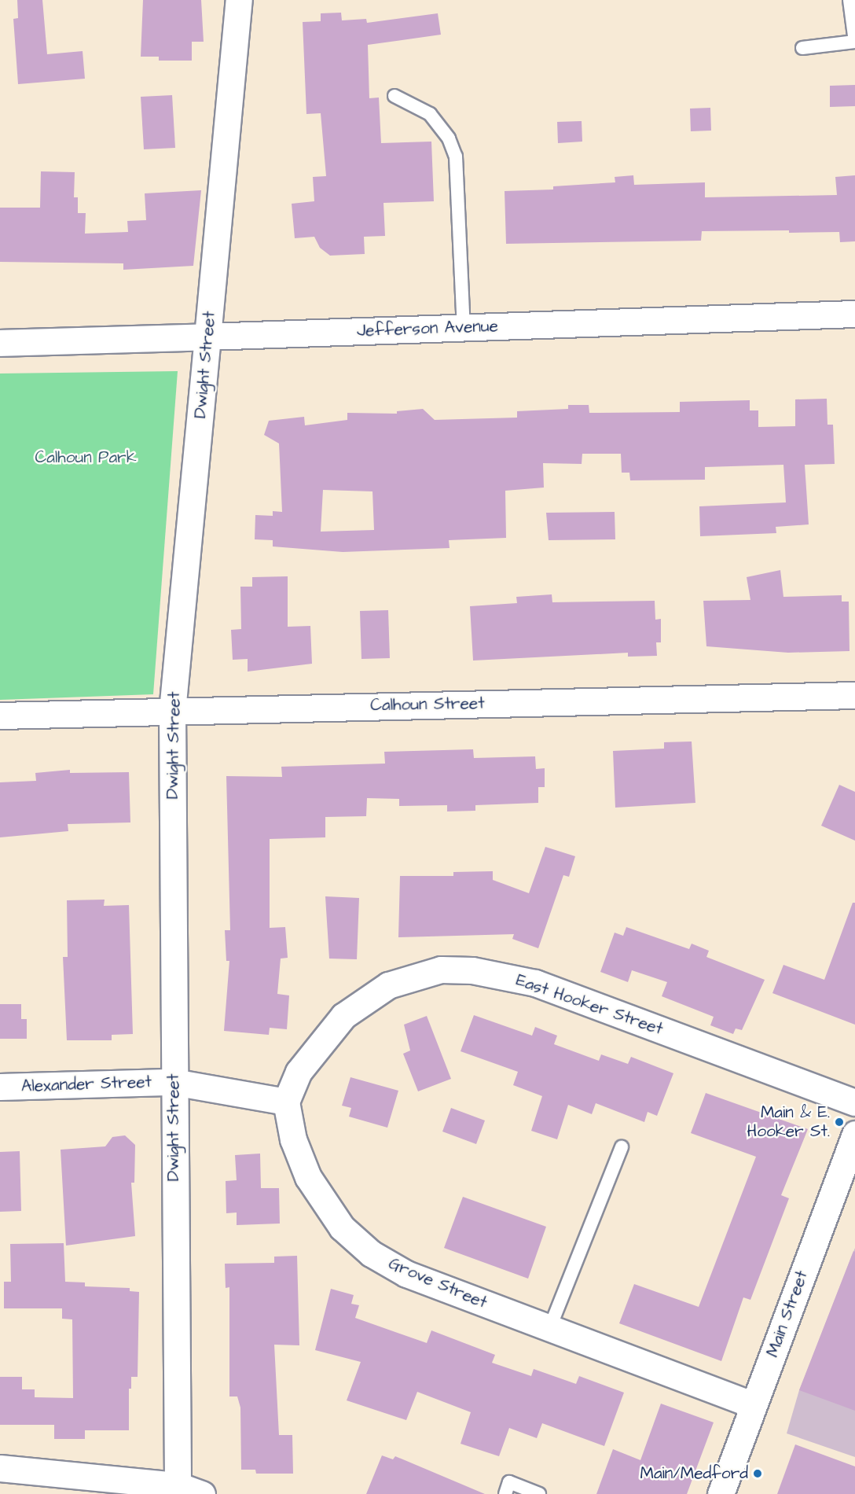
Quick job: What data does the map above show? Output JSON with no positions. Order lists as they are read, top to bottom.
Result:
{
  "streets": {
    "street": [
      "Jefferson Avenue",
      "Dwight Street",
      "Calhoun Street",
      "East Hooker Street",
      "Alexander Street",
      "Grove Street",
      "Main Street"
    ]
  },
  "crossings": [
    ["Jefferson Avenue", "Dwight Street"],
    ["Dwight Street", "Calhoun Street"],
    ["Dwight Street", "Alexander Street"],
    ["East Hooker Street", "Grove Street"],
    ["Grove Street", "Main Street"]
  ],
  "parks": ["Calhoun Park"],
  "places": ["Main & E. Hooker St.", "Main/Medford"]
}
